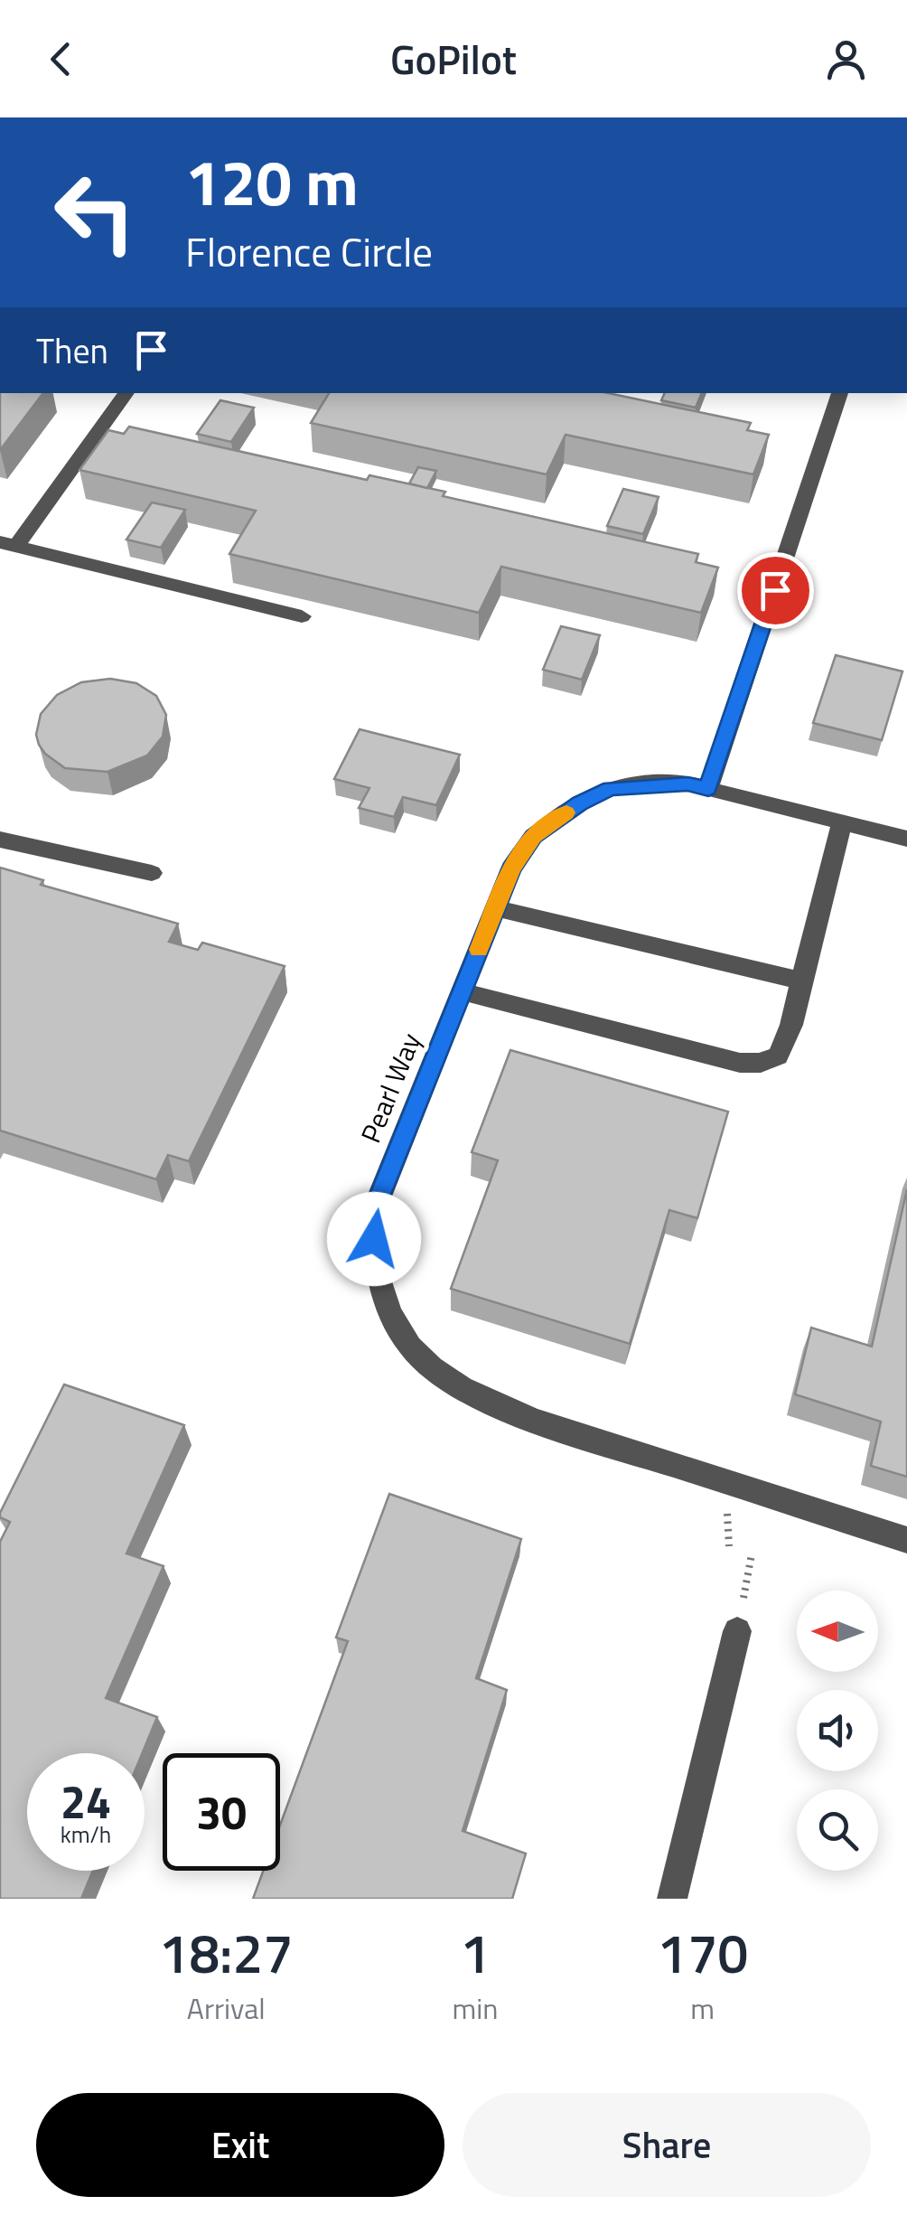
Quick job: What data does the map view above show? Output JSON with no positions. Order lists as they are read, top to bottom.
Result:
{
  "streets": {
    "street": ["Pearl Way"]
  },
  "north": "left",
  "page": {
    "header": "GoPilot",
    "turn": ["120 m", "Florence Circle"],
    "then": "Then",
    "speed": "24 km/h",
    "limit": "30",
    "eta": [
      "18:27",
      "Arrival",
      "1",
      "min",
      "170",
      "m"
    ],
    "buttons": ["Exit", "Share"]
  }
}
